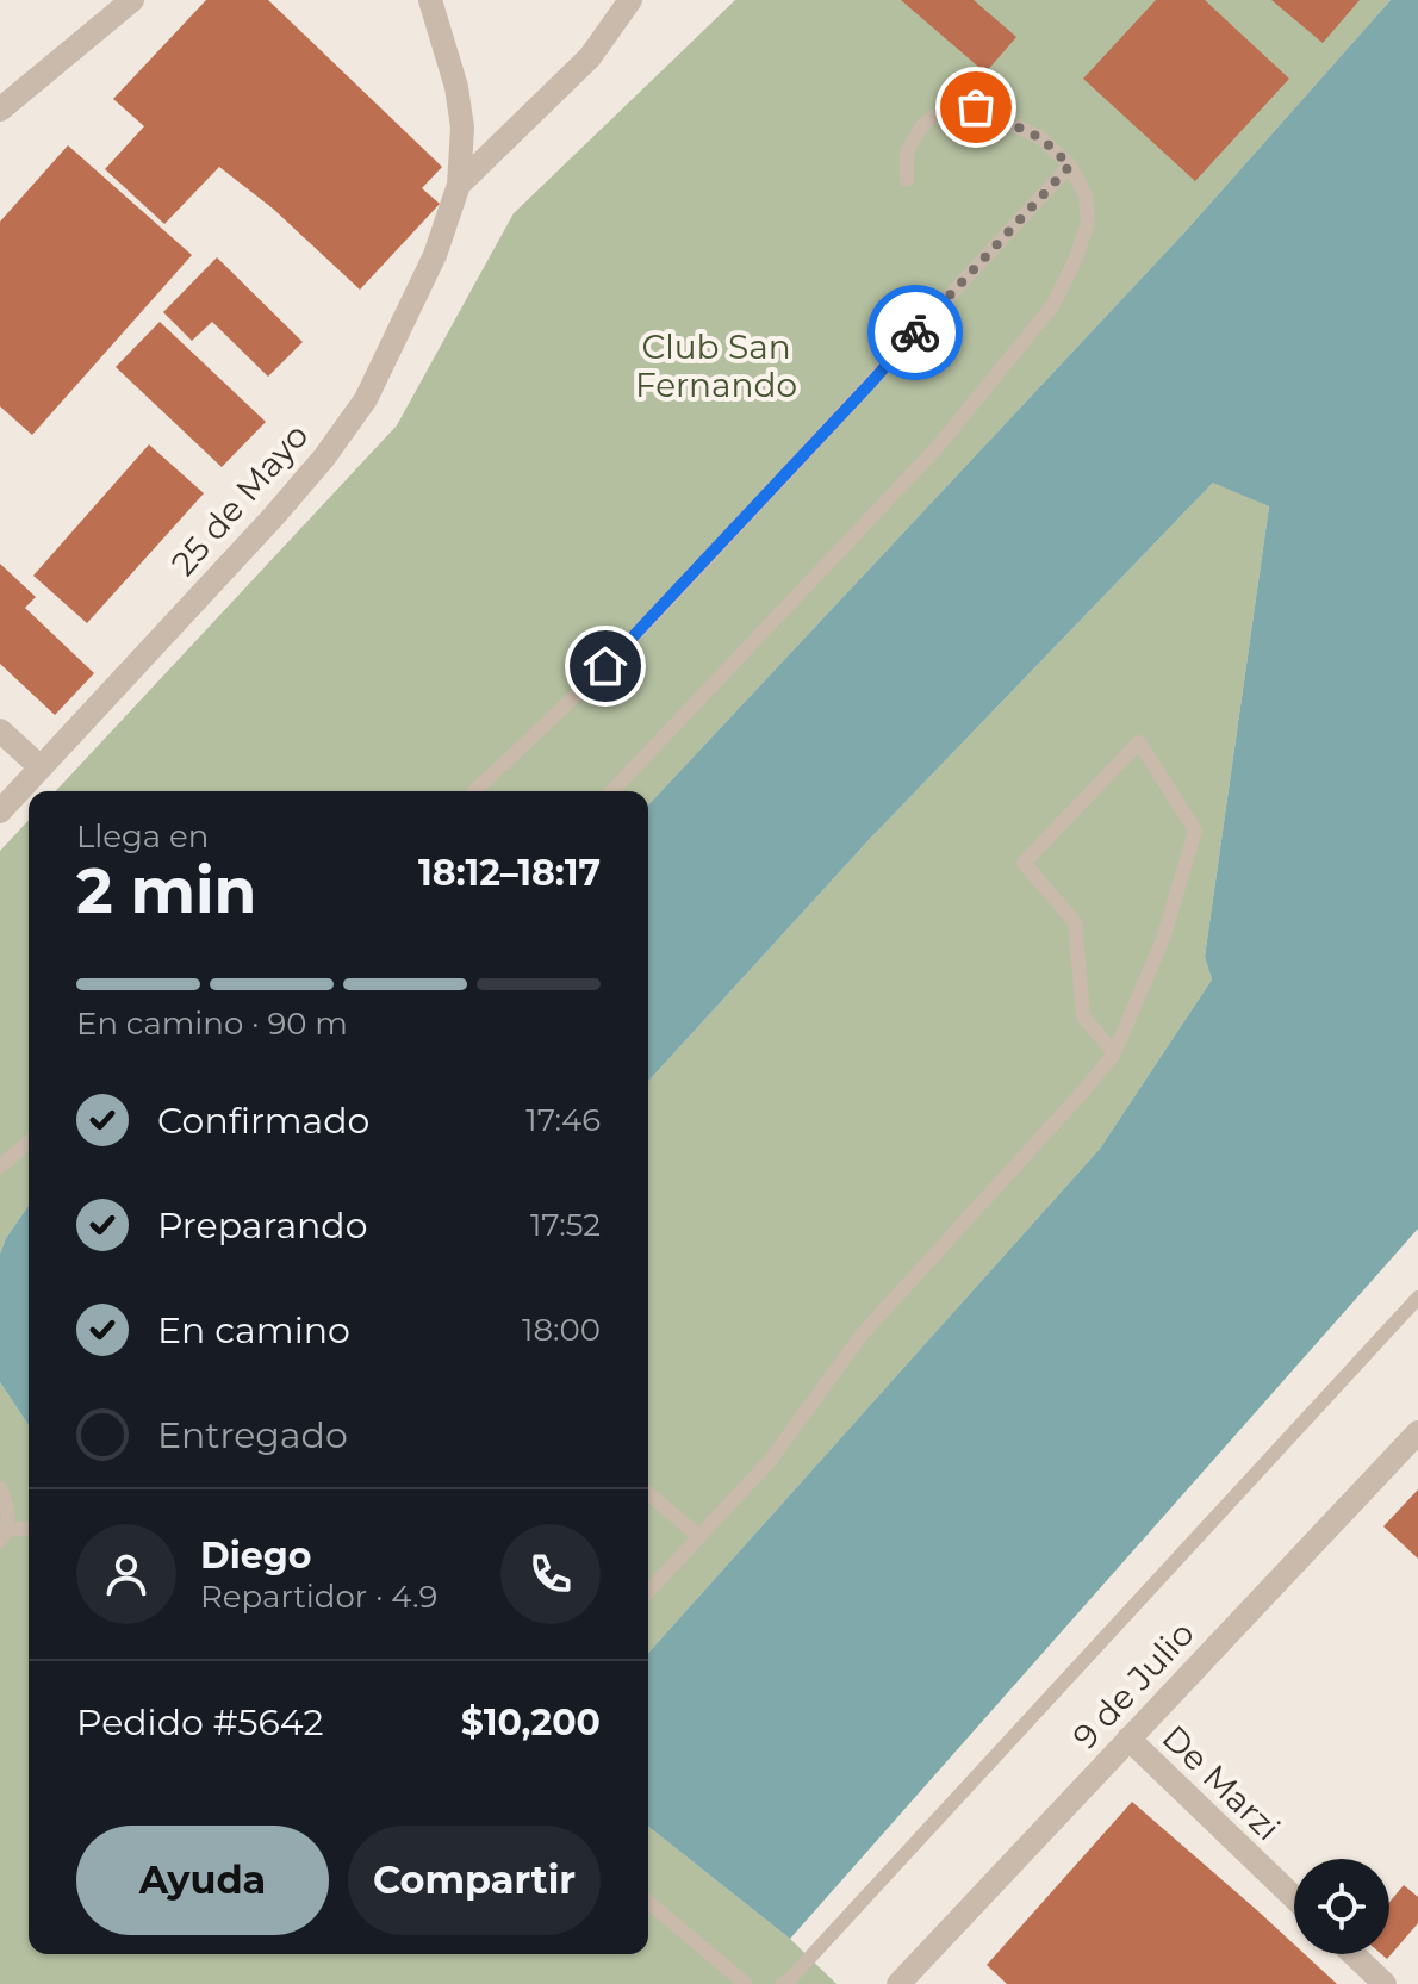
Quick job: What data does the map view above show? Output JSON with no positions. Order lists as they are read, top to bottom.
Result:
{
  "streets": {
    "street": ["25 de Mayo", "9 de Julio", "De Marzi"]
  },
  "crossings": [
    ["9 de Julio", "De Marzi"]
  ],
  "parks": ["Club San Fernando"],
  "page": {
    "heading": ["2 min", "Llega en", "18:12–18:17"],
    "panel": [
      "Diego",
      "Repartidor · 4.9",
      "Pedido #5642",
      "$10,200"
    ],
    "bar": "En camino · 90 m",
    "list": [
      ["Confirmado", "17:46"],
      ["Preparando", "17:52"],
      ["En camino", "18:00"],
      "Entregado"
    ],
    "buttons": ["Ayuda", "Compartir"]
  }
}
